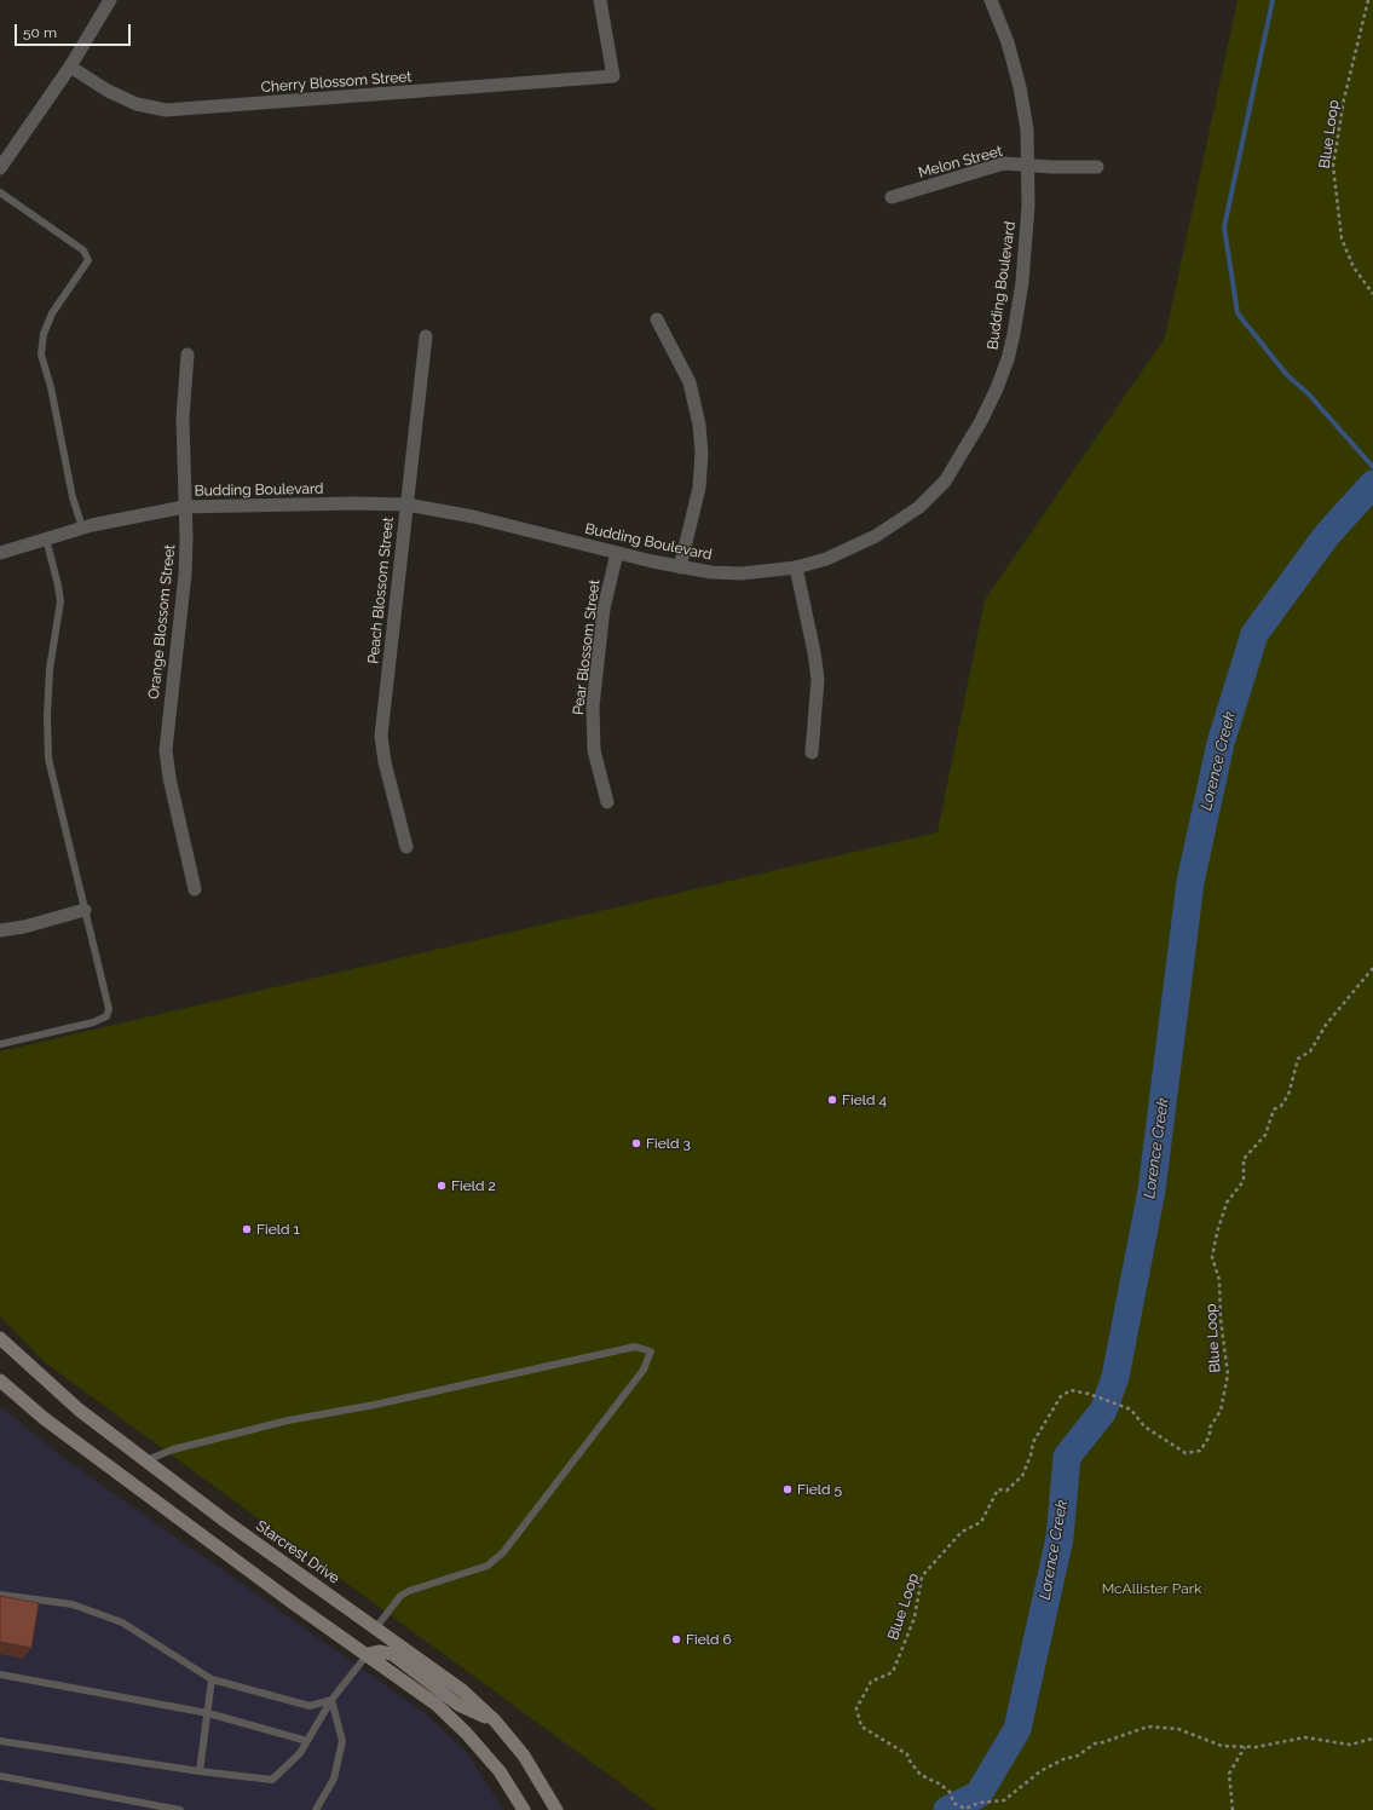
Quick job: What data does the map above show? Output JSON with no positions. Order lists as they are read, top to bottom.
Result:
{
  "streets": {
    "main road": ["Starcrest Drive"],
    "street": [
      "Cherry Blossom Street",
      "Melon Street",
      "Budding Boulevard",
      "Peach Blossom Street",
      "Orange Blossom Street",
      "Pear Blossom Street"
    ],
    "path": ["Blue Loop"]
  },
  "crossings": [
    ["Melon Street", "Budding Boulevard"],
    ["Budding Boulevard", "Peach Blossom Street"],
    ["Budding Boulevard", "Orange Blossom Street"],
    ["Budding Boulevard", "Pear Blossom Street"]
  ],
  "water": ["Lorence Creek"],
  "parks": ["McAllister Park"],
  "places": [
    "Field 4",
    "Field 3",
    "Field 2",
    "Field 1",
    "Field 5",
    "Field 6"
  ],
  "scale_bar": "50 m"
}
